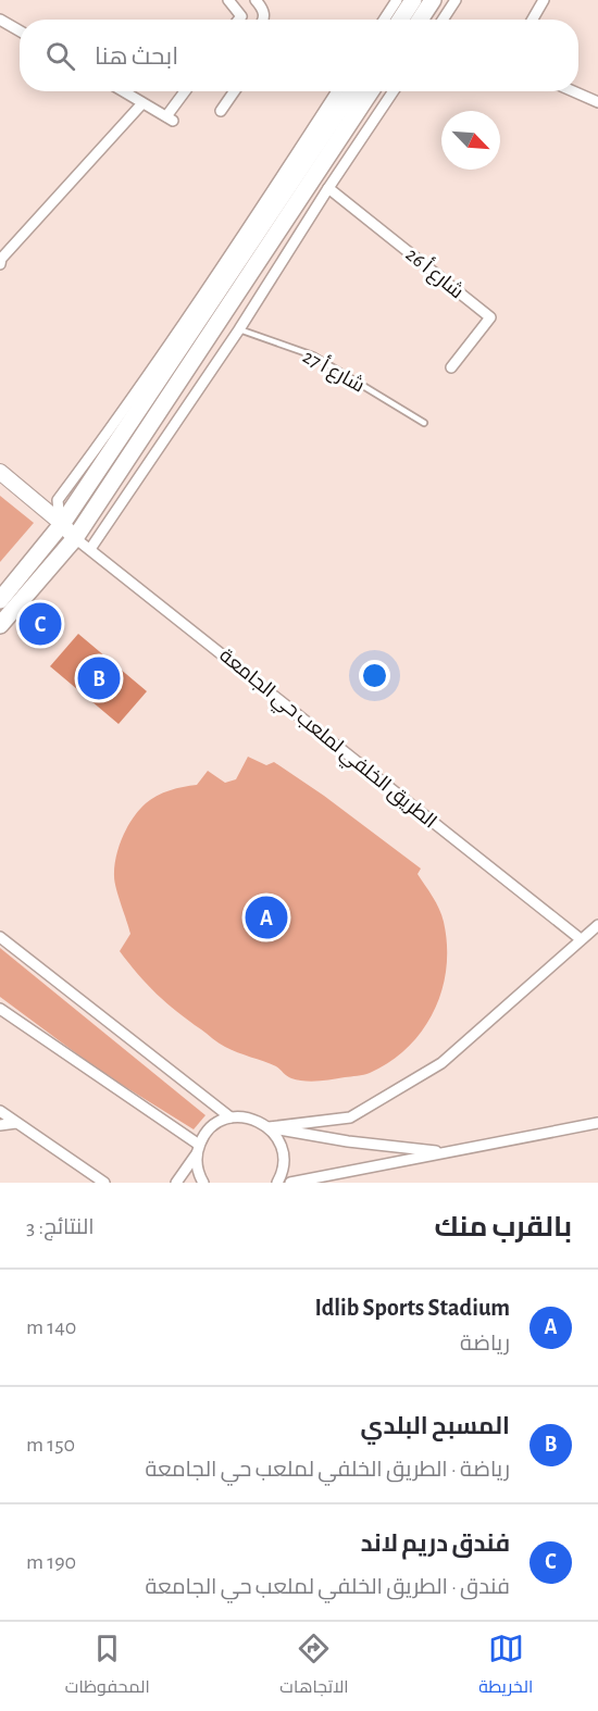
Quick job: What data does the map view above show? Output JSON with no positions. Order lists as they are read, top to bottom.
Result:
{
  "streets": {
    "street": ["شارع أ 26", "الطريق الخلفي لملعب حي الجامعة"],
    "lane": ["شارع أ 27"]
  },
  "north": "bottom right",
  "page": {
    "search": "ابحث هنا",
    "pins": ["C", "B", "A"],
    "heading": ["بالقرب منك", "النتائج: 3"],
    "list": [
      {
        "mark": "A",
        "name": "Idlib Sports Stadium",
        "note": "رياضة",
        "value": "140 m"
      },
      {
        "mark": "B",
        "name": "المسبح البلدي",
        "note": "رياضة · الطريق الخلفي لملعب حي الجامعة",
        "value": "150 m"
      },
      {
        "mark": "C",
        "name": "فندق دريم لاند",
        "note": "فندق · الطريق الخلفي لملعب حي الجامعة",
        "value": "190 m"
      }
    ],
    "nav": ["الخريطة", "الاتجاهات", "المحفوظات"]
  }
}
